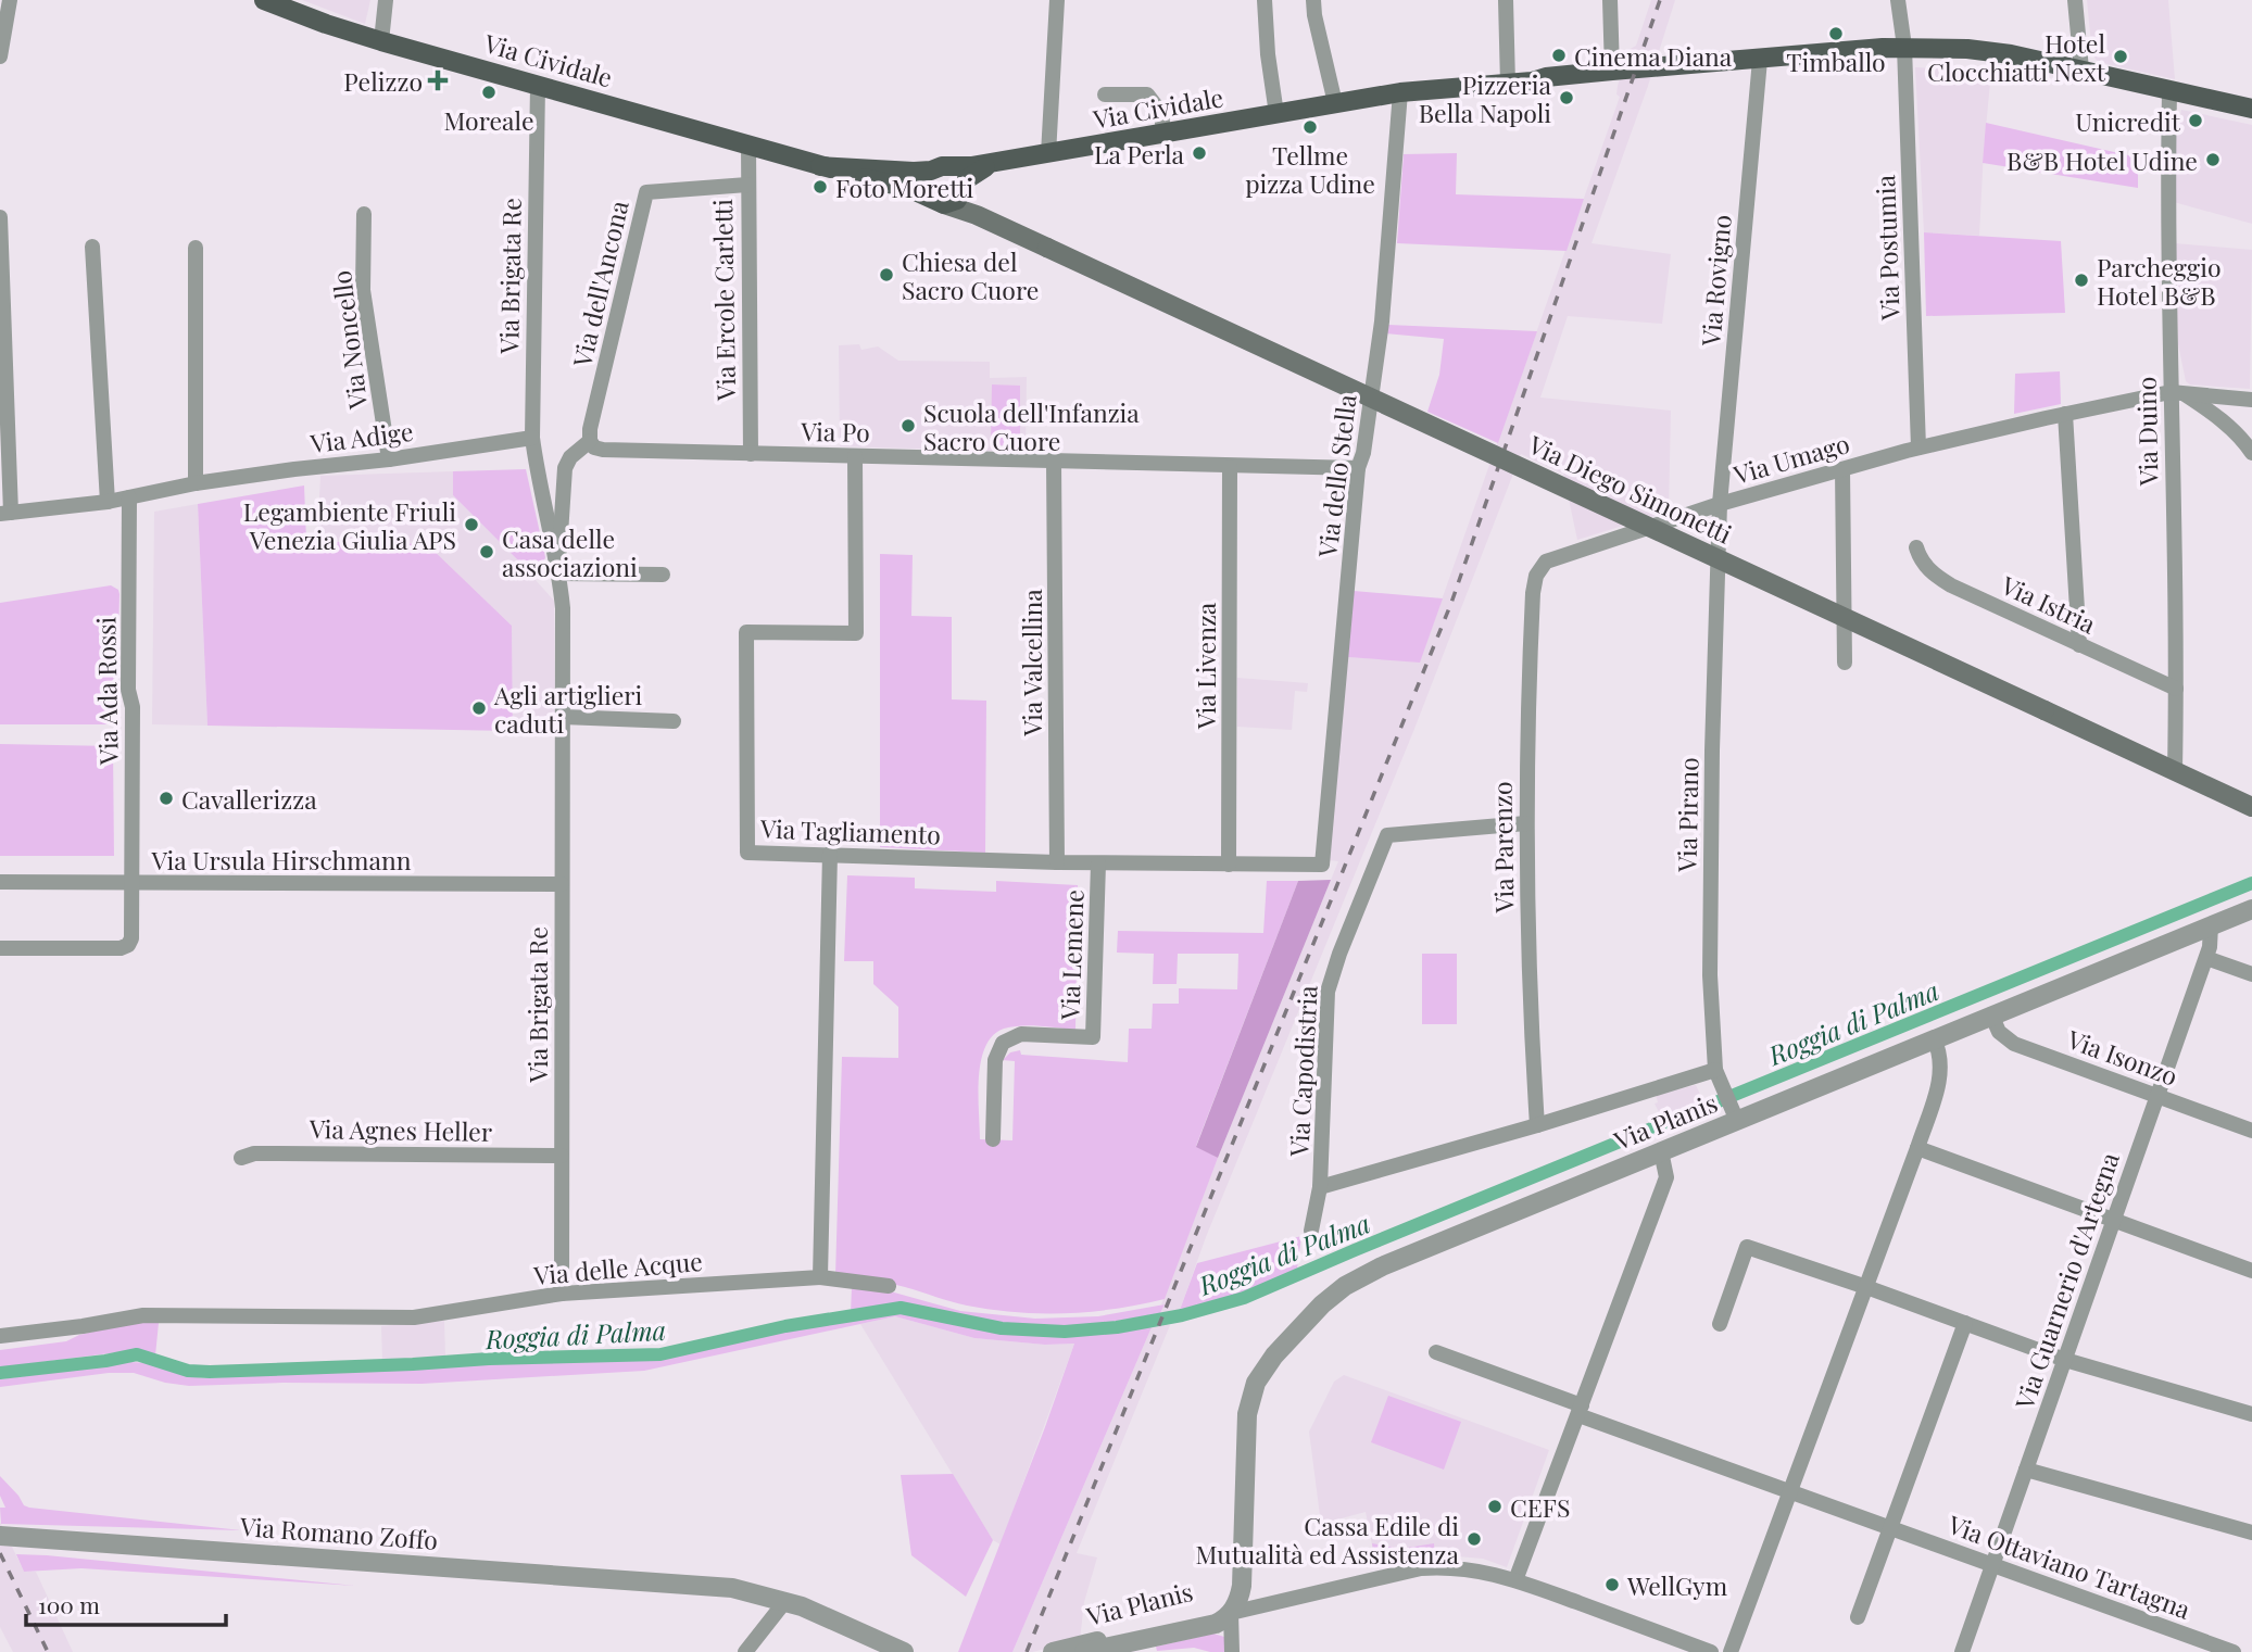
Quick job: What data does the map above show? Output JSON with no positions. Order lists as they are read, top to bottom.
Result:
{
  "streets": {
    "main road": ["Via Cividale", "Via Diego Simonetti"],
    "street": [
      "Via Postumia",
      "Via Brigata Re",
      "Via Rovigno",
      "Via dell'Ancona",
      "Via Ercole Carletti",
      "Via Noncello",
      "Via Po",
      "Via Duino",
      "Via Adige",
      "Via Umago",
      "Via dello Stella",
      "Via Istria",
      "Via Valcellina",
      "Via Livenza",
      "Via Ada Rossi",
      "Via Pirano",
      "Via Tagliamento",
      "Via Parenzo",
      "Via Ursula Hirschmann",
      "Via Lemene",
      "Via Isonzo",
      "Via Capodistria",
      "Via Planis",
      "Via Agnes Heller",
      "Via delle Acque",
      "Via Guarnerio d'Artegna",
      "Via Romano Zoffo",
      "Via Ottaviano Tartagna"
    ]
  },
  "crossings": [
    ["Via Cividale", "Via Postumia"],
    ["Via Cividale", "Via Brigata Re"],
    ["Via Cividale", "Via Rovigno"],
    ["Via Cividale", "Via Ercole Carletti"],
    ["Via Cividale", "Via Duino"],
    ["Via Cividale", "Via dello Stella"],
    ["Via Cividale", "Via Diego Simonetti"],
    ["Via Postumia", "Via Umago"],
    ["Via Brigata Re", "Via Adige"],
    ["Via Brigata Re", "Via Ursula Hirschmann"],
    ["Via Brigata Re", "Via Agnes Heller"],
    ["Via Brigata Re", "Via delle Acque"],
    ["Via Rovigno", "Via Umago"],
    ["Via Rovigno", "Via Pirano"],
    ["Via dell'Ancona", "Via Ercole Carletti"],
    ["Via dell'Ancona", "Via Po"],
    ["Via Ercole Carletti", "Via Po"],
    ["Via Noncello", "Via Adige"],
    ["Via Po", "Via dello Stella"],
    ["Via Po", "Via Valcellina"],
    ["Via Po", "Via Livenza"],
    ["Via Po", "Via Tagliamento"],
    ["Via Duino", "Via Umago"],
    ["Via Duino", "Via Diego Simonetti"],
    ["Via Duino", "Via Istria"],
    ["Via Adige", "Via Ada Rossi"],
    ["Via Umago", "Via Pirano"],
    ["Via Umago", "Via Parenzo"],
    ["Via dello Stella", "Via Tagliamento"],
    ["Via Valcellina", "Via Tagliamento"],
    ["Via Livenza", "Via Tagliamento"],
    ["Via Ada Rossi", "Via Ursula Hirschmann"],
    ["Via Pirano", "Via Capodistria"],
    ["Via Pirano", "Via Planis"],
    ["Via Tagliamento", "Via Lemene"],
    ["Via Parenzo", "Via Capodistria"],
    ["Via Isonzo", "Via Planis"],
    ["Via Isonzo", "Via Guarnerio d'Artegna"],
    ["Via Planis", "Via Guarnerio d'Artegna"],
    ["Via Guarnerio d'Artegna", "Via Ottaviano Tartagna"]
  ],
  "water": ["Roggia di Palma"],
  "places": {
    "other": [
      "Timballo",
      "Cinema Diana",
      "Hotel Clocchiatti Next",
      "Moreale",
      "Pizzeria Bella Napoli",
      "Unicredit",
      "Tellme pizza Udine",
      "La Perla",
      "B&B Hotel Udine",
      "Foto Moretti",
      "Chiesa del Sacro Cuore",
      "Parcheggio Hotel B&B",
      "Scuola dell'Infanzia Sacro Cuore",
      "Legambiente Friuli Venezia Giulia APS",
      "Casa delle associazioni",
      "Agli artiglieri caduti",
      "Cavallerizza",
      "CEFS",
      "Cassa Edile di Mutualità ed Assistenza",
      "WellGym"
    ],
    "health": ["Pelizzo"]
  },
  "scale_bar": "100 m"
}
